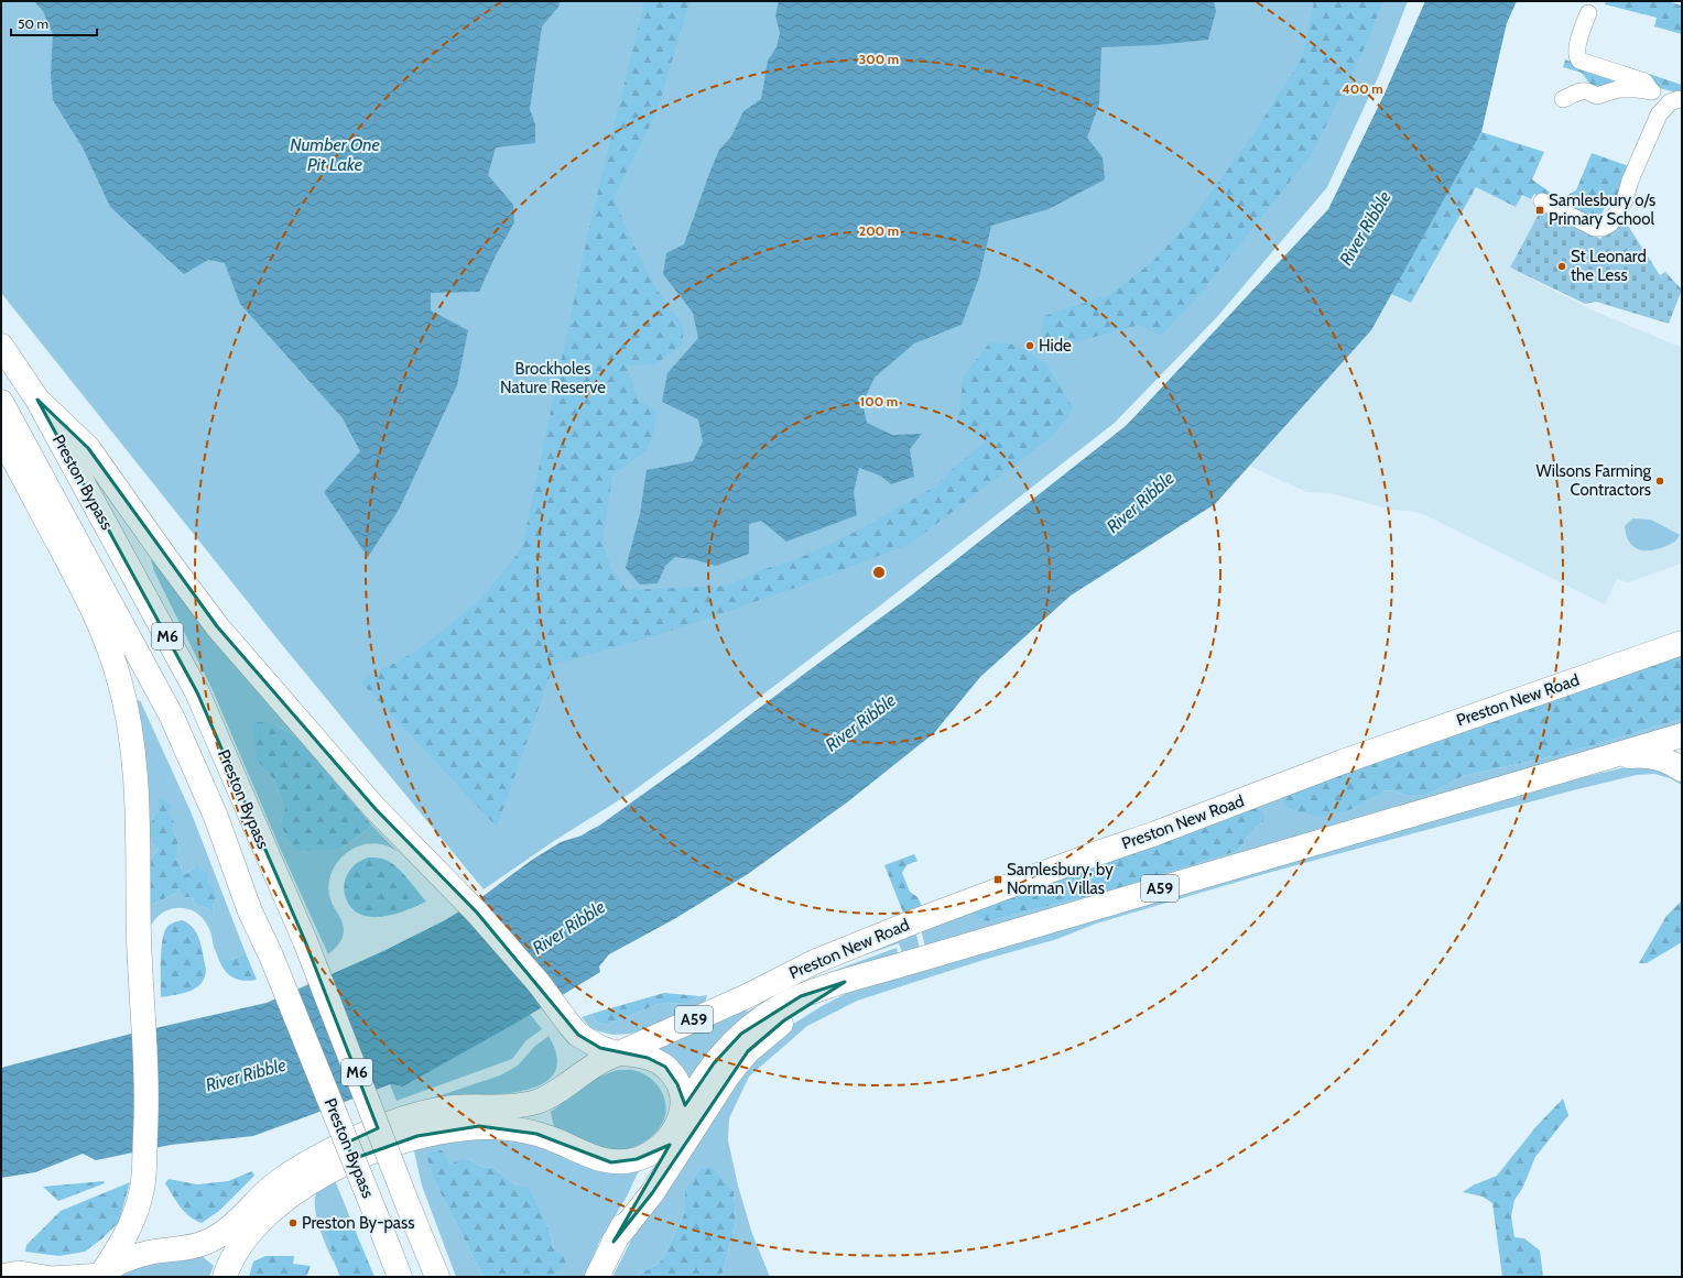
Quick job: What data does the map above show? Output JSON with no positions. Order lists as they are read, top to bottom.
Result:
{
  "streets": {
    "highway": [
      "Preston Bypass",
      "M6",
      "Preston New Road",
      "A59"
    ]
  },
  "water": ["Number One Pit Lake", "River Ribble"],
  "parks": ["Brockholes Nature Reserve"],
  "places": {
    "transit": ["Samlesbury o/s Primary School", "Samlesbury, by Norman Villas"],
    "other": [
      "St Leonard the Less",
      "Hide",
      "Wilsons Farming Contractors",
      "Preston By-pass"
    ]
  },
  "scale_bar": "50 m",
  "rings": [
    "300 m",
    "400 m",
    "200 m",
    "100 m"
  ]
}
